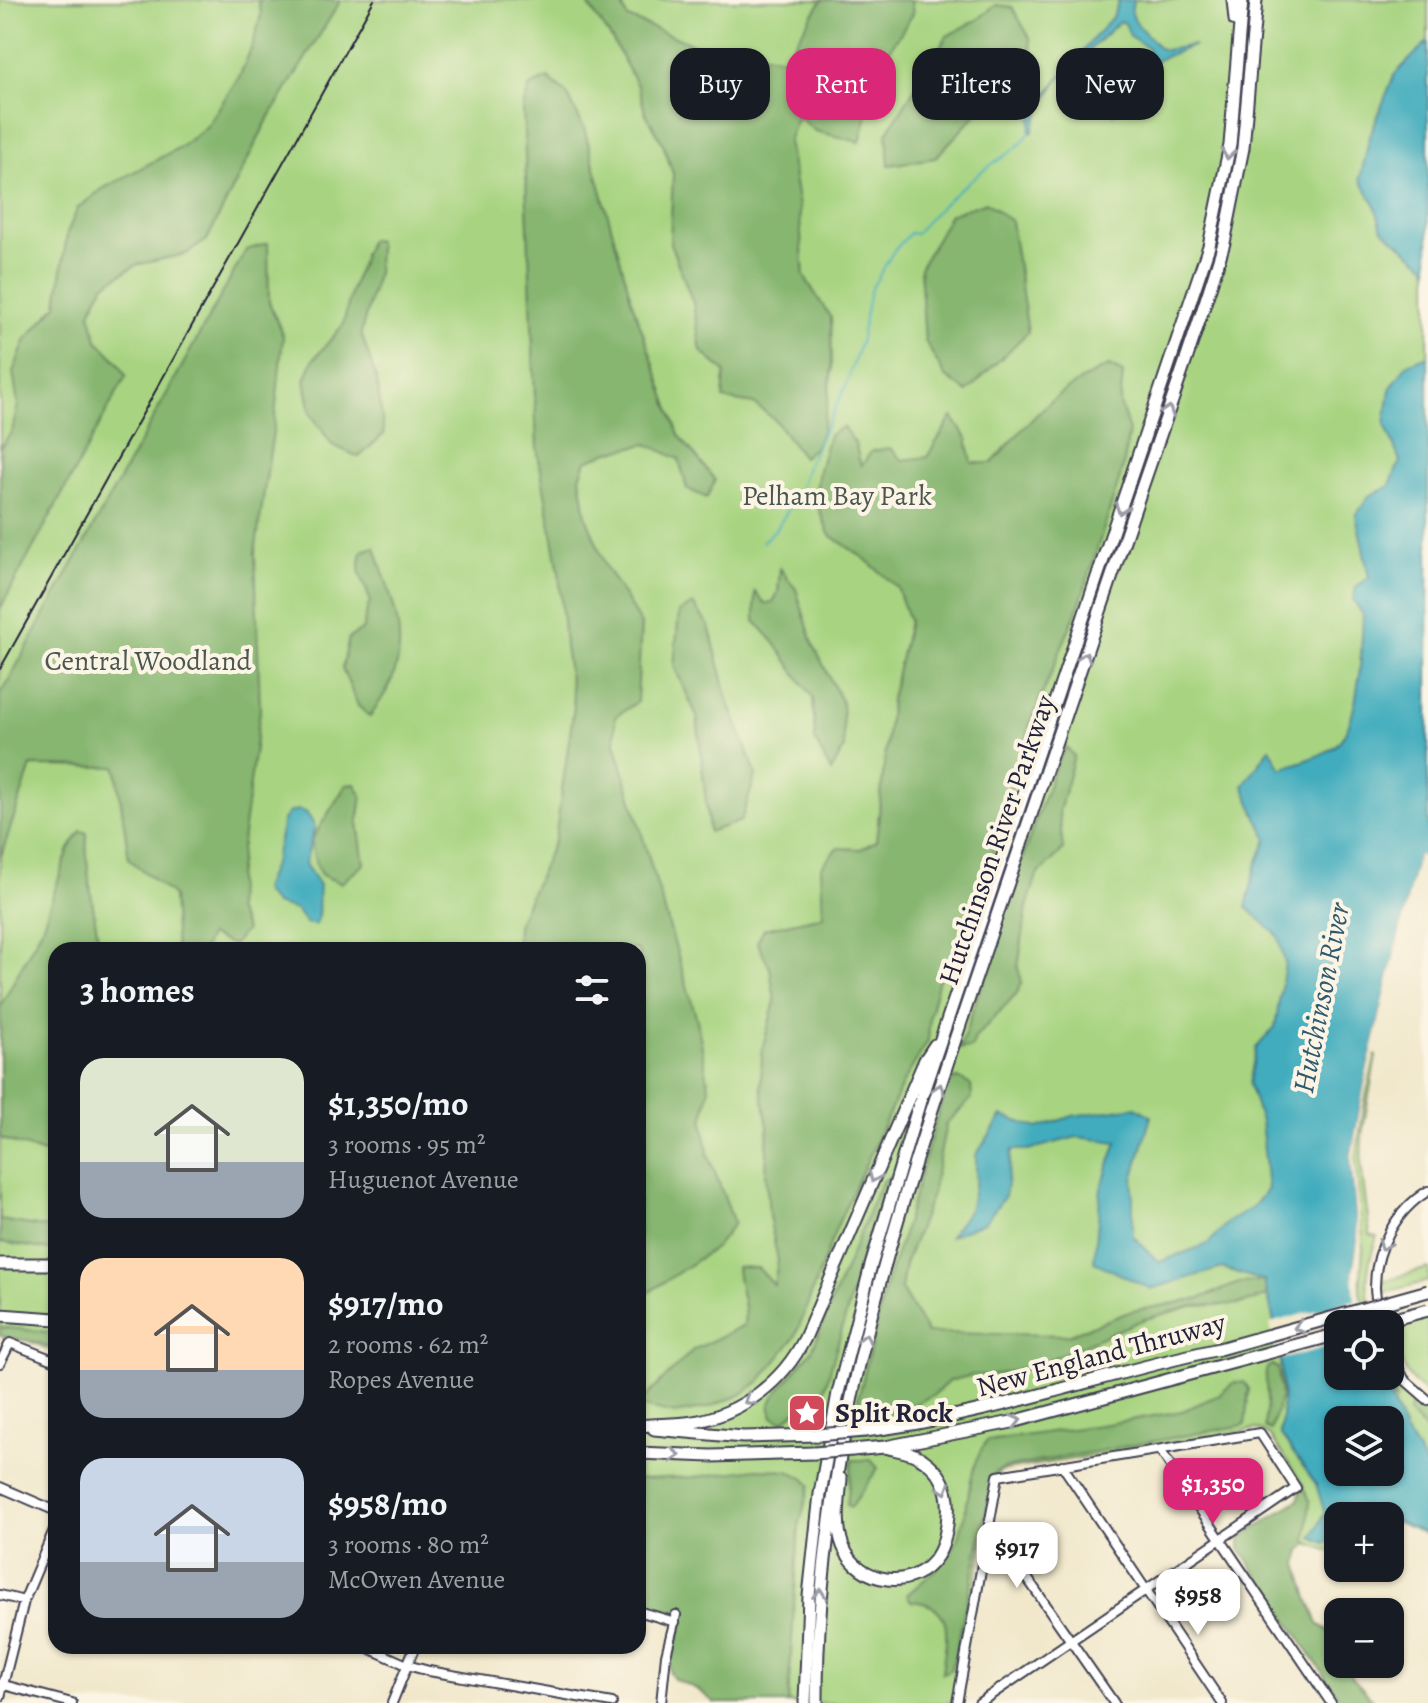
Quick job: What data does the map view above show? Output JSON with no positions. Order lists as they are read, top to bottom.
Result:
{
  "streets": {
    "highway": ["Hutchinson River Parkway", "New England Thruway"]
  },
  "water": ["Hutchinson River"],
  "parks": ["Pelham Bay Park", "Central Woodland"],
  "places": {
    "place": ["Split Rock"]
  },
  "page": {
    "chip": [
      "Buy",
      "Rent",
      "Filters",
      "New"
    ],
    "heading": "3 homes",
    "list": [
      {
        "name": "$1,350/mo",
        "note": "3 rooms · 95 m² · Huguenot Avenue"
      },
      {
        "name": "$917/mo",
        "note": "2 rooms · 62 m² · Ropes Avenue"
      },
      {
        "name": "$958/mo",
        "note": "3 rooms · 80 m² · McOwen Avenue"
      }
    ],
    "map_buttons": ["+", "−"],
    "price": ["$1,350", "$917", "$958"]
  }
}
